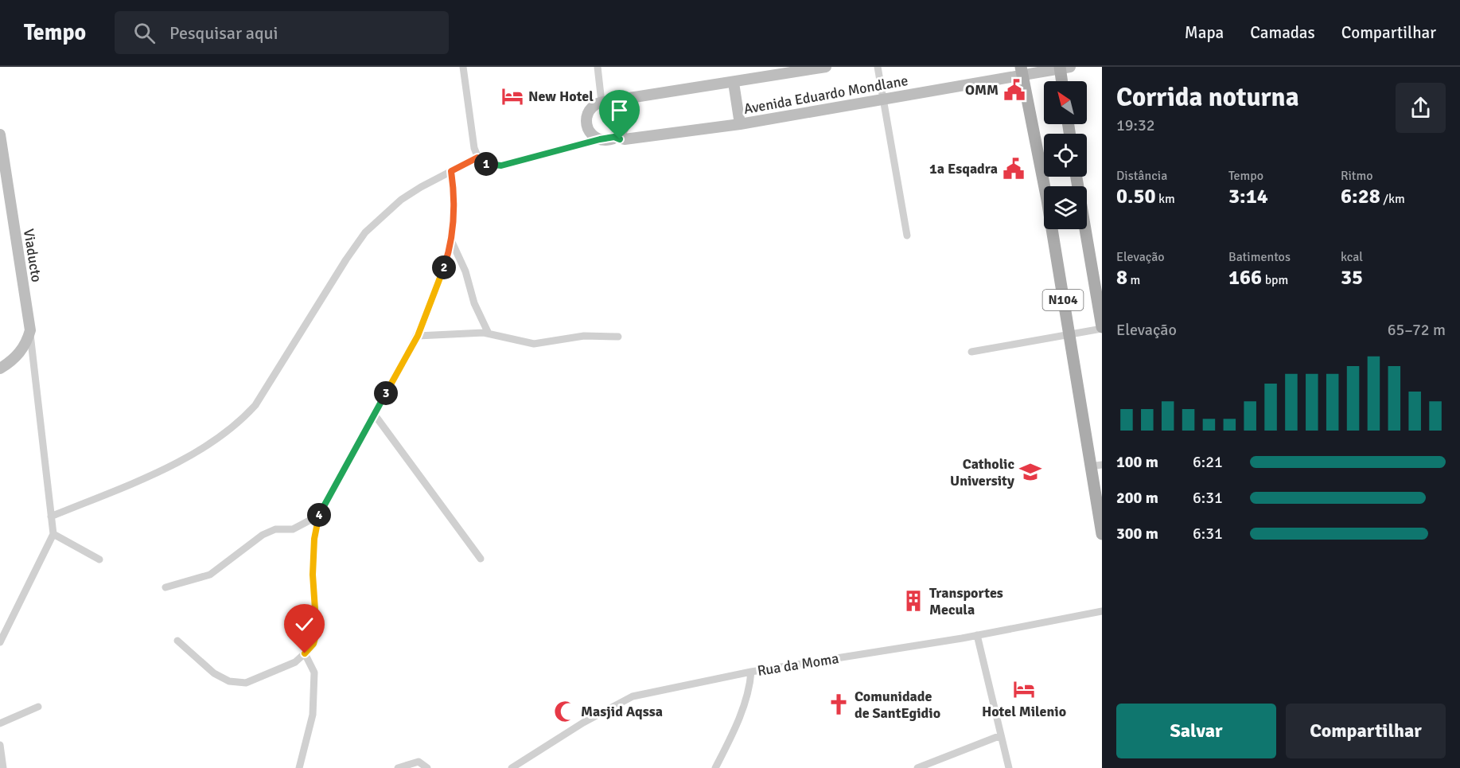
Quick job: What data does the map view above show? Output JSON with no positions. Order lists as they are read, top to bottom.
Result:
{
  "streets": {
    "main road": ["Avenida Eduardo Mondlane", "Viaducto", "N104"],
    "street": ["Rua da Moma"]
  },
  "crossings": [
    ["Avenida Eduardo Mondlane", "N104"]
  ],
  "places": {
    "public building": ["OMM", "1a Esqadra"],
    "hotel": ["New Hotel", "Hotel Milenio"],
    "school or university": ["Catholic University"],
    "building": ["Transportes Mecula"],
    "church": ["Comunidade de SantEgidio"],
    "mosque": ["Masjid Aqssa"]
  },
  "north": "top left",
  "page": {
    "header": "Tempo",
    "search": "Pesquisar aqui",
    "nav": ["Mapa", "Camadas", "Compartilhar"],
    "heading": ["Corrida noturna", "19:32"],
    "stats": [
      ["Distância", "0.50 km"],
      ["Tempo", "3:14"],
      ["Ritmo", "6:28 /km"],
      ["Elevação", "8 m"],
      ["Batimentos", "166 bpm"],
      ["kcal", "35"]
    ],
    "pins": [
      "1",
      "2",
      "3",
      "4"
    ],
    "chart": ["Elevação", "65–72 m"],
    "list": [
      {
        "name": "100 m",
        "note": "6:21"
      },
      {
        "name": "200 m",
        "note": "6:31"
      },
      {
        "name": "300 m",
        "note": "6:31"
      }
    ],
    "buttons": ["Salvar", "Compartilhar"]
  }
}
